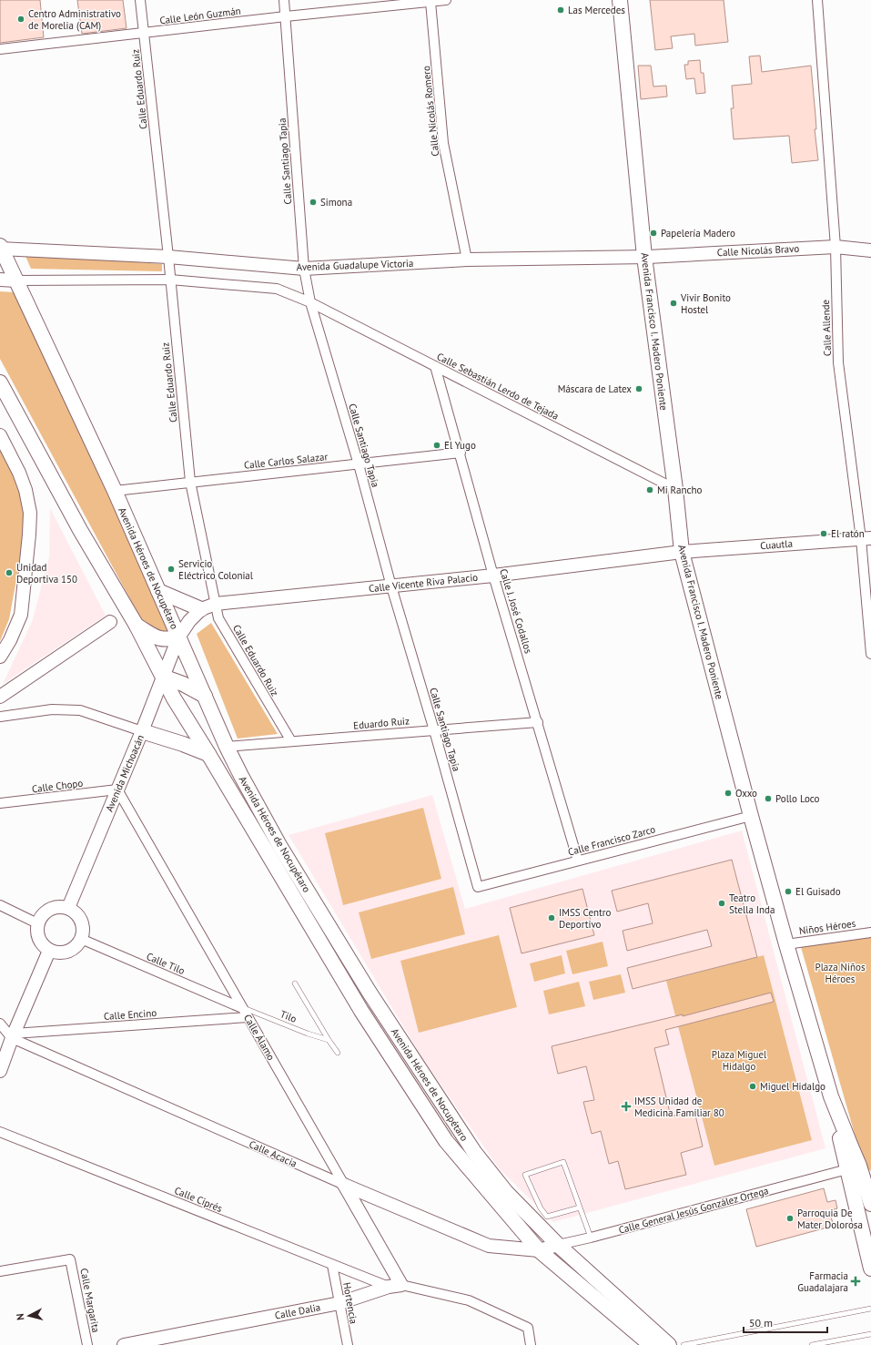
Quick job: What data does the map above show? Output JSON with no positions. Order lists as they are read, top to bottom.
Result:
{
  "streets": {
    "main road": ["Avenida Francisco I. Madero Poniente", "Avenida Héroes de Nocupétaro"],
    "street": [
      "Calle León Guzmán",
      "Calle Eduardo Ruiz",
      "Calle Nicolás Romero",
      "Calle Santiago Tapia",
      "Calle Nicolás Bravo",
      "Avenida Guadalupe Victoria",
      "Calle Allende",
      "Calle Sebastián Lerdo de Tejada",
      "Calle Carlos Salazar",
      "Cuautla",
      "Calle Vicente Riva Palacio",
      "Calle J. José Codallos",
      "Eduardo Ruiz",
      "Avenida Michoacán",
      "Calle Chopo",
      "Calle Francisco Zarco",
      "Niños Héroes",
      "Calle Tilo",
      "Calle Encino",
      "Calle Álamo",
      "Calle Acacia",
      "Calle Ciprés",
      "Calle General Jesús González Ortega",
      "Calle Margarita",
      "Hortencia",
      "Calle Dalia"
    ],
    "lane": ["Tilo"]
  },
  "crossings": [
    ["Calle León Guzmán", "Calle Eduardo Ruiz"],
    ["Calle León Guzmán", "Calle Nicolás Romero"],
    ["Calle León Guzmán", "Calle Santiago Tapia"],
    ["Calle Eduardo Ruiz", "Avenida Guadalupe Victoria"],
    ["Calle Eduardo Ruiz", "Calle Carlos Salazar"],
    ["Calle Eduardo Ruiz", "Calle Vicente Riva Palacio"],
    ["Calle Eduardo Ruiz", "Eduardo Ruiz"],
    ["Calle Nicolás Romero", "Avenida Guadalupe Victoria"],
    ["Calle Santiago Tapia", "Avenida Guadalupe Victoria"],
    ["Calle Santiago Tapia", "Calle Sebastián Lerdo de Tejada"],
    ["Calle Santiago Tapia", "Calle Carlos Salazar"],
    ["Calle Santiago Tapia", "Calle Vicente Riva Palacio"],
    ["Calle Santiago Tapia", "Eduardo Ruiz"],
    ["Calle Santiago Tapia", "Calle Francisco Zarco"],
    ["Calle Nicolás Bravo", "Avenida Guadalupe Victoria"],
    ["Calle Nicolás Bravo", "Calle Allende"],
    ["Calle Nicolás Bravo", "Avenida Francisco I. Madero Poniente"],
    ["Avenida Guadalupe Victoria", "Avenida Francisco I. Madero Poniente"],
    ["Avenida Guadalupe Victoria", "Avenida Héroes de Nocupétaro"],
    ["Calle Allende", "Cuautla"],
    ["Avenida Francisco I. Madero Poniente", "Calle Sebastián Lerdo de Tejada"],
    ["Avenida Francisco I. Madero Poniente", "Cuautla"],
    ["Avenida Francisco I. Madero Poniente", "Calle Vicente Riva Palacio"],
    ["Avenida Francisco I. Madero Poniente", "Calle Francisco Zarco"],
    ["Avenida Francisco I. Madero Poniente", "Niños Héroes"],
    ["Avenida Francisco I. Madero Poniente", "Calle General Jesús González Ortega"],
    ["Calle Sebastián Lerdo de Tejada", "Calle J. José Codallos"],
    ["Calle Carlos Salazar", "Avenida Héroes de Nocupétaro"],
    ["Calle Carlos Salazar", "Calle J. José Codallos"],
    ["Cuautla", "Calle Vicente Riva Palacio"],
    ["Avenida Héroes de Nocupétaro", "Calle Vicente Riva Palacio"],
    ["Avenida Héroes de Nocupétaro", "Eduardo Ruiz"],
    ["Avenida Héroes de Nocupétaro", "Avenida Michoacán"],
    ["Avenida Héroes de Nocupétaro", "Calle Acacia"],
    ["Avenida Héroes de Nocupétaro", "Calle General Jesús González Ortega"],
    ["Calle Vicente Riva Palacio", "Calle J. José Codallos"],
    ["Calle Vicente Riva Palacio", "Avenida Michoacán"],
    ["Calle J. José Codallos", "Eduardo Ruiz"],
    ["Calle J. José Codallos", "Calle Francisco Zarco"],
    ["Avenida Michoacán", "Calle Chopo"],
    ["Avenida Michoacán", "Calle Tilo"],
    ["Avenida Michoacán", "Calle Álamo"],
    ["Calle Chopo", "Calle Álamo"],
    ["Calle Tilo", "Tilo"],
    ["Calle Tilo", "Calle Álamo"],
    ["Calle Encino", "Calle Álamo"],
    ["Calle Encino", "Calle Acacia"],
    ["Tilo", "Calle Álamo"],
    ["Calle Álamo", "Calle Acacia"],
    ["Calle Álamo", "Calle Ciprés"],
    ["Calle Álamo", "Calle Dalia"],
    ["Calle Acacia", "Calle General Jesús González Ortega"],
    ["Calle Ciprés", "Hortencia"],
    ["Calle Ciprés", "Calle Dalia"],
    ["Hortencia", "Calle Dalia"]
  ],
  "parks": ["Plaza Niños Héroes", "Plaza Miguel Hidalgo"],
  "places": {
    "other": [
      "Las Mercedes",
      "Centro Administrativo de Morelia (CAM)",
      "Simona",
      "Papelería Madero",
      "Vivir Bonito Hostel",
      "Máscara de Latex",
      "El Yugo",
      "Mi Rancho",
      "El ratón",
      "Servicio Eléctrico Colonial",
      "Unidad Deportiva 150",
      "Oxxo",
      "Pollo Loco",
      "El Guisado",
      "Teatro Stella Inda",
      "IMSS Centro Deportivo",
      "Miguel Hidalgo",
      "Parroquia De Mater Dolorosa"
    ],
    "health": ["IMSS Unidad de Medicina Familiar 80", "Farmacia Guadalajara"]
  },
  "scale_bar": "50 m",
  "north": "left"
}
